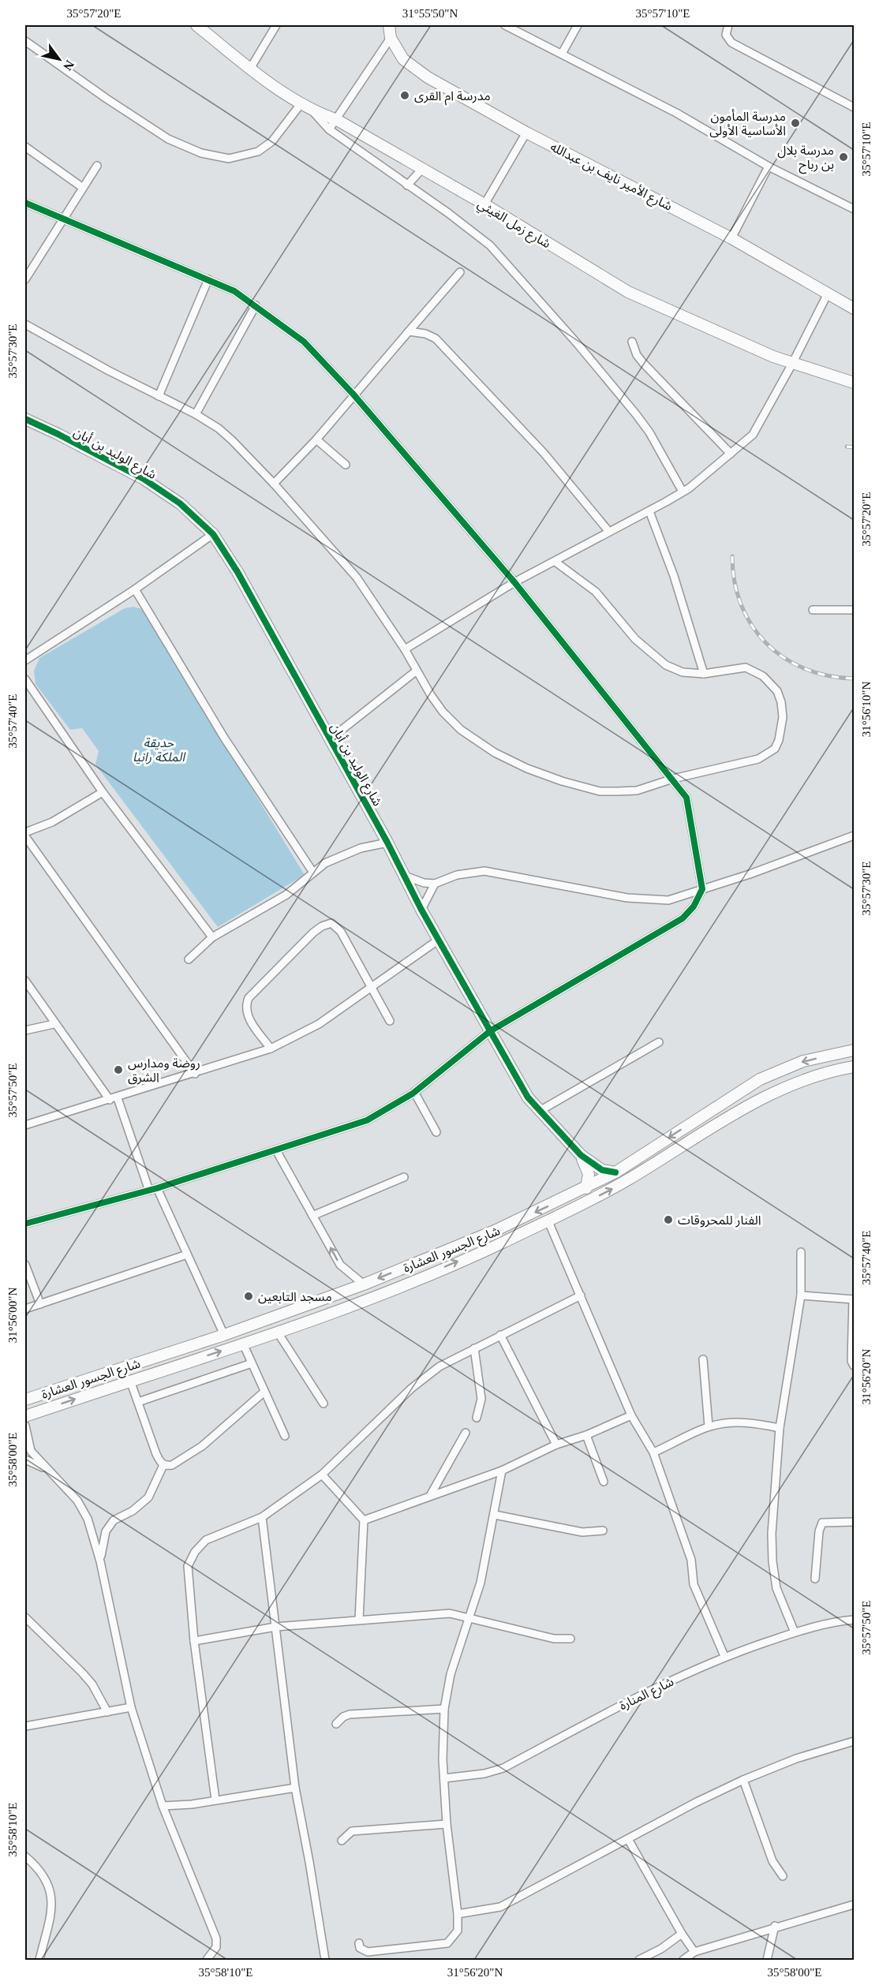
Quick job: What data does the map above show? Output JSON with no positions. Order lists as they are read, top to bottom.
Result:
{
  "streets": {
    "street": [
      "شارع الأمير نايف بن عبدالله",
      "شارع زمل الغيثي",
      "شارع الوليد بن أبان",
      "شارع الجسور العشارة",
      "شارع المنارة"
    ]
  },
  "crossings": [
    ["شارع الوليد بن أبان", "شارع الجسور العشارة"]
  ],
  "parks": ["حديقة الملكة رانيا"],
  "places": [
    "مدرسة ام القرى",
    "مدرسة المأمون الأساسية الأولى",
    "مدرسة بلال بن رباح",
    "روضة ومدارس الشرق",
    "الفنار للمحروقات",
    "مسجد التابعين"
  ],
  "north": "bottom right",
  "coordinates": [
    "35°57'20\"E",
    "31°55'50\"N",
    "35°57'10\"E",
    "35°57'30\"E",
    "31°56'10\"N",
    "35°57'40\"E",
    "35°57'50\"E",
    "31°56'00\"N",
    "31°56'20\"N",
    "35°58'00\"E",
    "35°58'10\"E"
  ]
}
